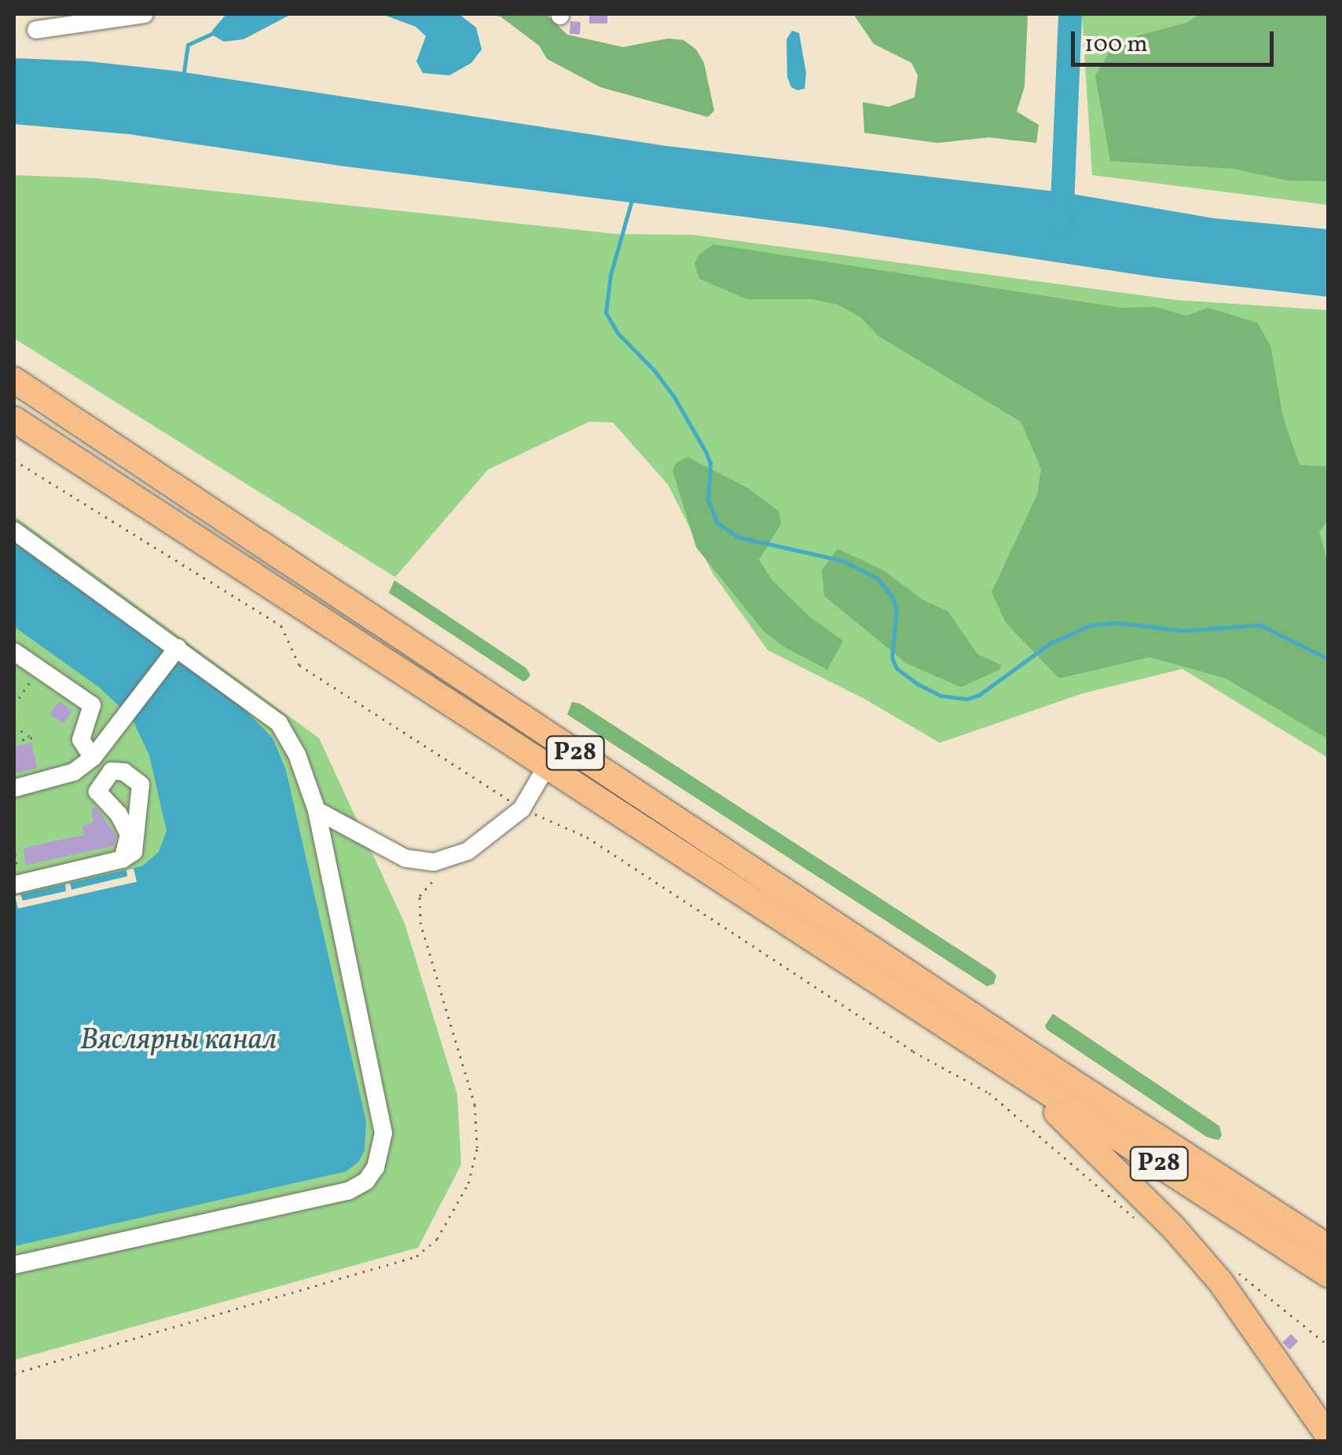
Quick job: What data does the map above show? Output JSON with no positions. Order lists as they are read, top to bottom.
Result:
{
  "streets": {
    "highway": ["Р28"]
  },
  "water": ["Вяслярны канал"],
  "scale_bar": "100 m"
}
